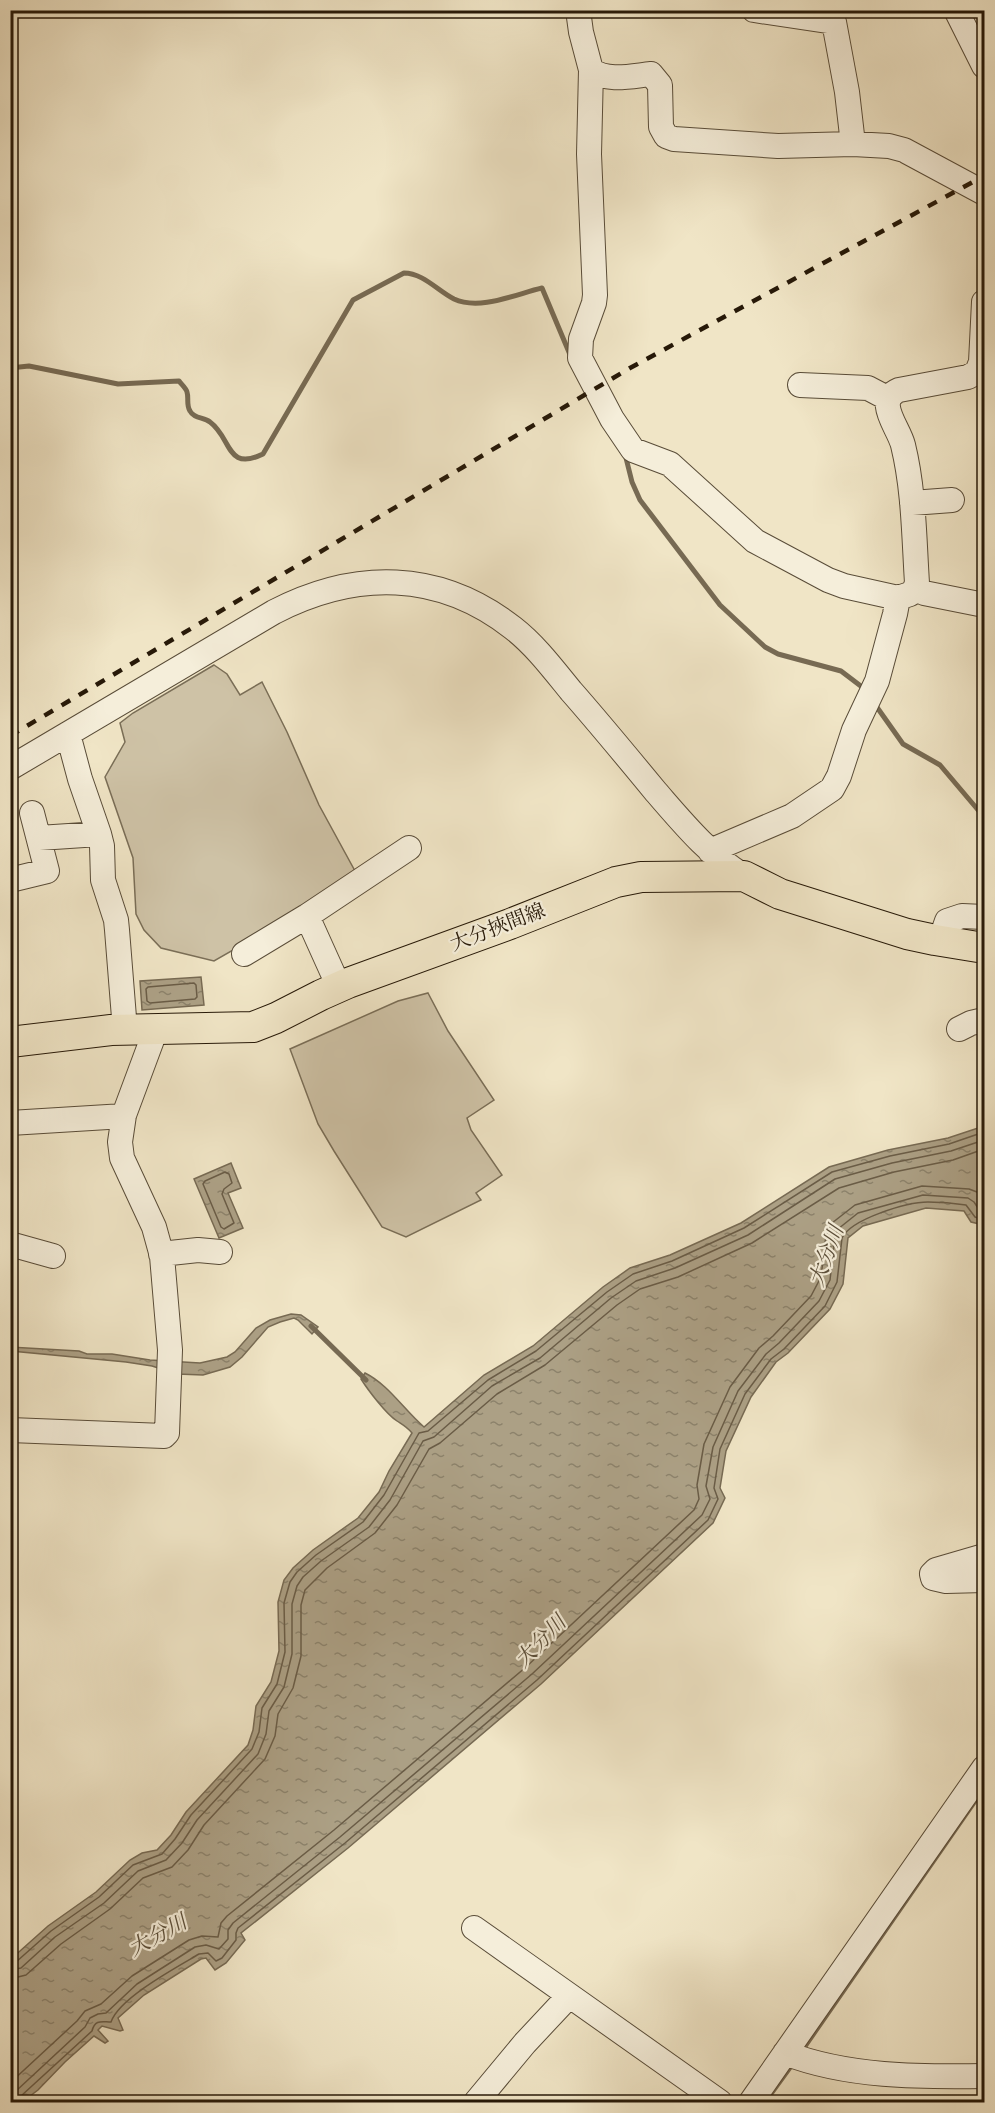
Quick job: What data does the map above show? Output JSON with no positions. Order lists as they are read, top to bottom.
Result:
{
  "streets": {
    "main road": ["大分挾間線"]
  },
  "water": ["大分川"]
}
